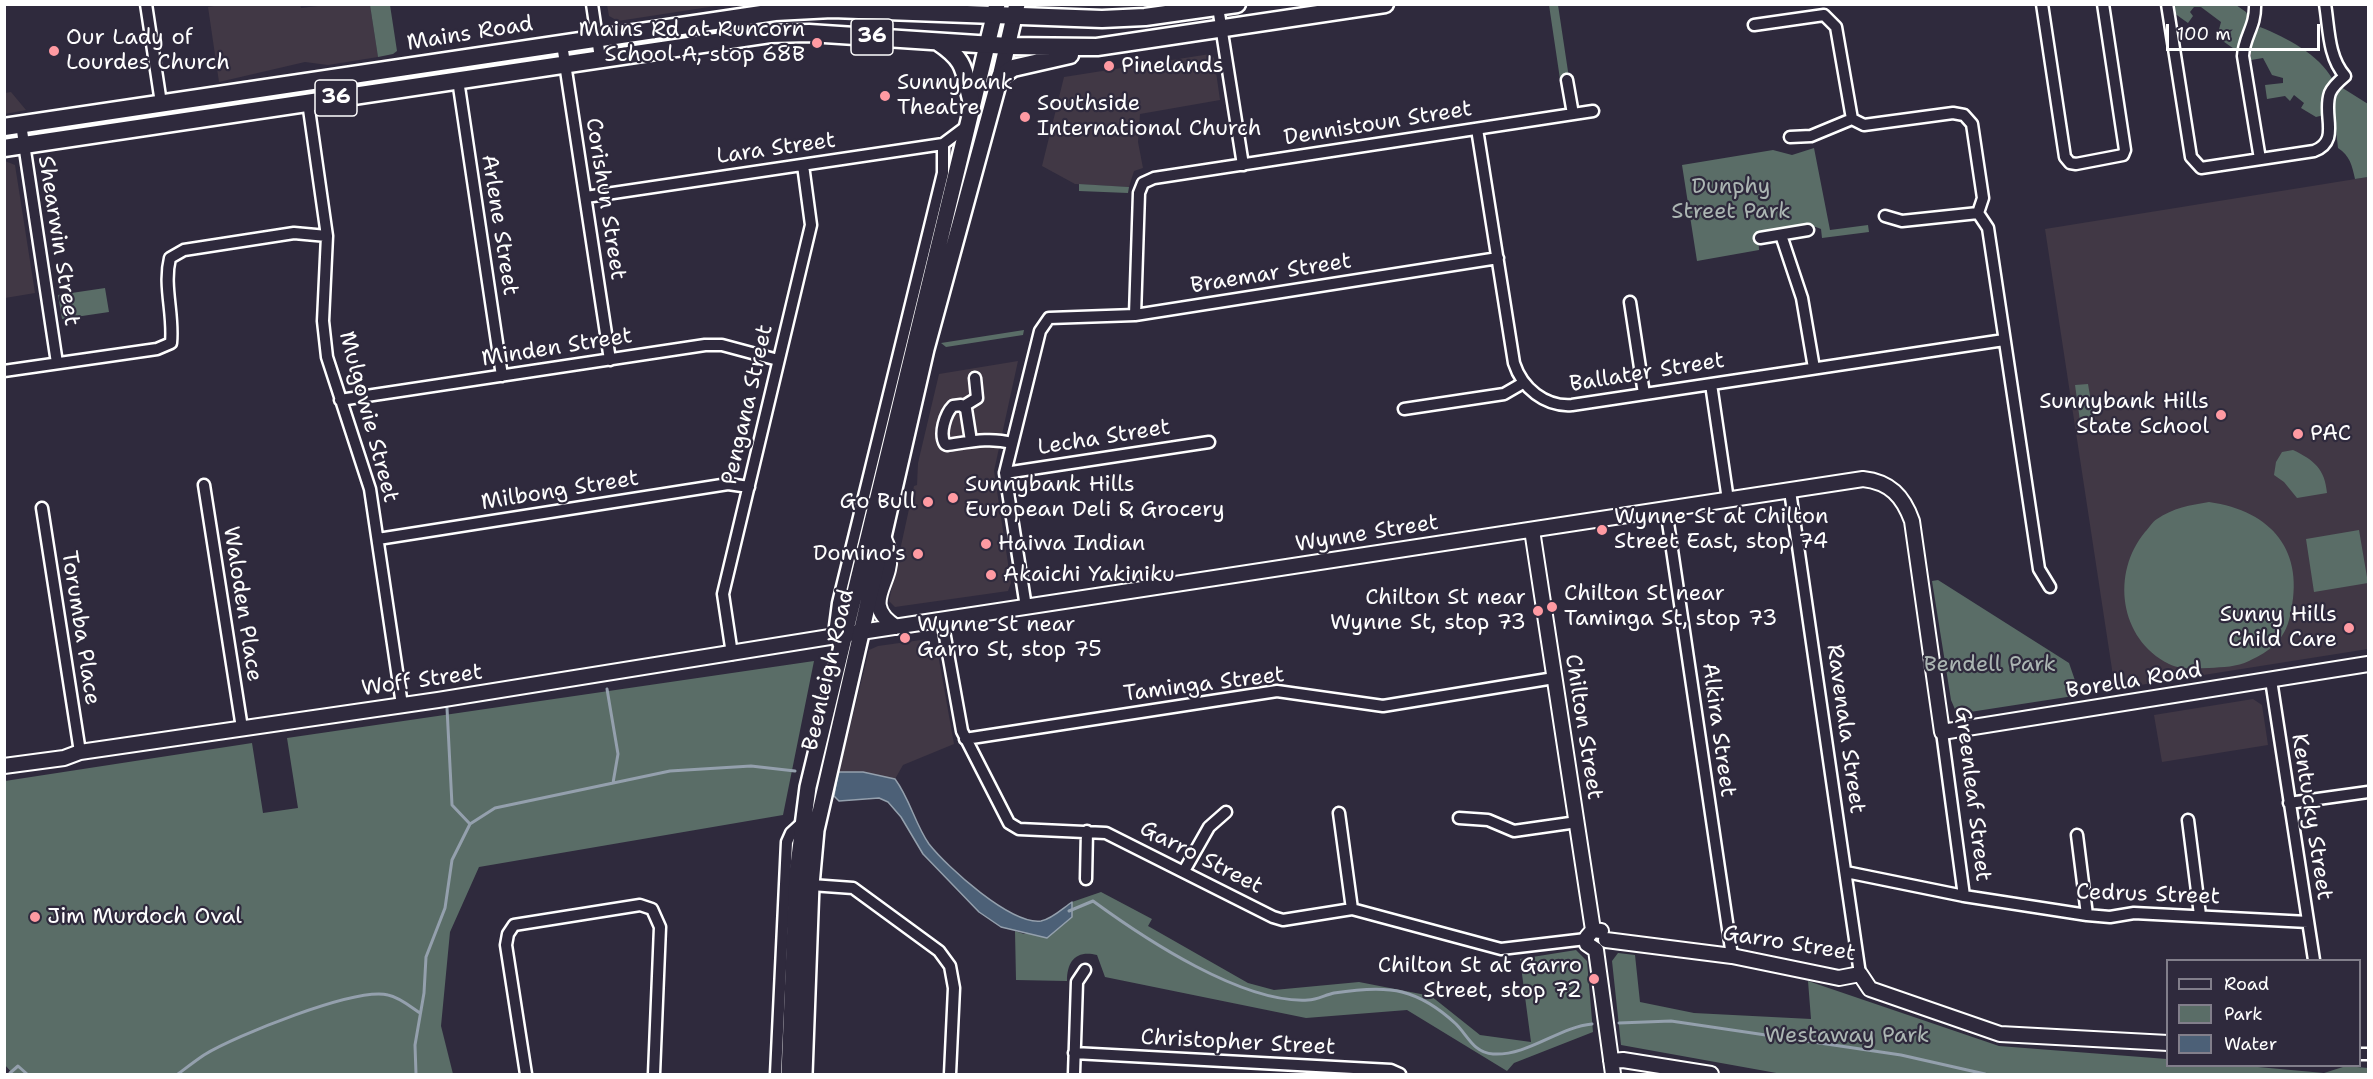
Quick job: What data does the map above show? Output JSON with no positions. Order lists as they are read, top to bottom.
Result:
{
  "streets": {
    "main road": ["Mains Road", "36", "Beenleigh Road"],
    "street": [
      "Dennistoun Street",
      "Lara Street",
      "Corishun Street",
      "Arlene Street",
      "Shearwin Street",
      "Braemar Street",
      "Minden Street",
      "Ballater Street",
      "Pengana Street",
      "Mulgowie Street",
      "Lecha Street",
      "Milbong Street",
      "Wynne Street",
      "Waloden Place",
      "Torumba Place",
      "Woff Street",
      "Borella Road",
      "Taminga Street",
      "Chilton Street",
      "Ravenala Street",
      "Alkira Street",
      "Greenleaf Street",
      "Kentucky Street",
      "Garro Street",
      "Cedrus Street",
      "Christopher Street"
    ]
  },
  "crossings": [
    ["Mains Road", "36"],
    ["Mains Road", "Corishun Street"],
    ["Mains Road", "Arlene Street"],
    ["Mains Road", "Shearwin Street"],
    ["Mains Road", "Mulgowie Street"],
    ["Mains Road", "Beenleigh Road"],
    ["36", "Beenleigh Road"],
    ["Dennistoun Street", "Braemar Street"],
    ["Lara Street", "Corishun Street"],
    ["Lara Street", "Pengana Street"],
    ["Lara Street", "Beenleigh Road"],
    ["Corishun Street", "Minden Street"],
    ["Arlene Street", "Minden Street"],
    ["Minden Street", "Pengana Street"],
    ["Minden Street", "Mulgowie Street"],
    ["Pengana Street", "Milbong Street"],
    ["Pengana Street", "Woff Street"],
    ["Mulgowie Street", "Milbong Street"],
    ["Mulgowie Street", "Woff Street"],
    ["Wynne Street", "Beenleigh Road"],
    ["Wynne Street", "Woff Street"],
    ["Wynne Street", "Chilton Street"],
    ["Wynne Street", "Ravenala Street"],
    ["Wynne Street", "Alkira Street"],
    ["Wynne Street", "Greenleaf Street"],
    ["Wynne Street", "Garro Street"],
    ["Waloden Place", "Woff Street"],
    ["Torumba Place", "Woff Street"],
    ["Beenleigh Road", "Woff Street"],
    ["Borella Road", "Greenleaf Street"],
    ["Borella Road", "Kentucky Street"],
    ["Taminga Street", "Chilton Street"],
    ["Taminga Street", "Garro Street"],
    ["Chilton Street", "Garro Street"],
    ["Ravenala Street", "Garro Street"],
    ["Ravenala Street", "Cedrus Street"],
    ["Alkira Street", "Garro Street"],
    ["Greenleaf Street", "Cedrus Street"],
    ["Kentucky Street", "Cedrus Street"]
  ],
  "parks": ["Dunphy Street Park", "Bendell Park", "Westaway Park"],
  "places": [
    "Mains Rd at Runcorn School A, stop 68B",
    "Our Lady of Lourdes Church",
    "Pinelands",
    "Sunnybank Theatre",
    "Southside International Church",
    "Sunnybank Hills State School",
    "PAC",
    "Sunnybank Hills European Deli & Grocery",
    "Go Bull",
    "Wynne St at Chilton Street East, stop 74",
    "Haiwa Indian",
    "Domino's",
    "Akaichi Yakiniku",
    "Chilton St near Taminga St, stop 73",
    "Chilton St near Wynne St, stop 73",
    "Sunny Hills Child Care",
    "Wynne St near Garro St, stop 75",
    "Jim Murdoch Oval",
    "Chilton St at Garro Street, stop 72"
  ],
  "legend": ["Road", "Park", "Water"],
  "scale_bar": "100 m"
}
